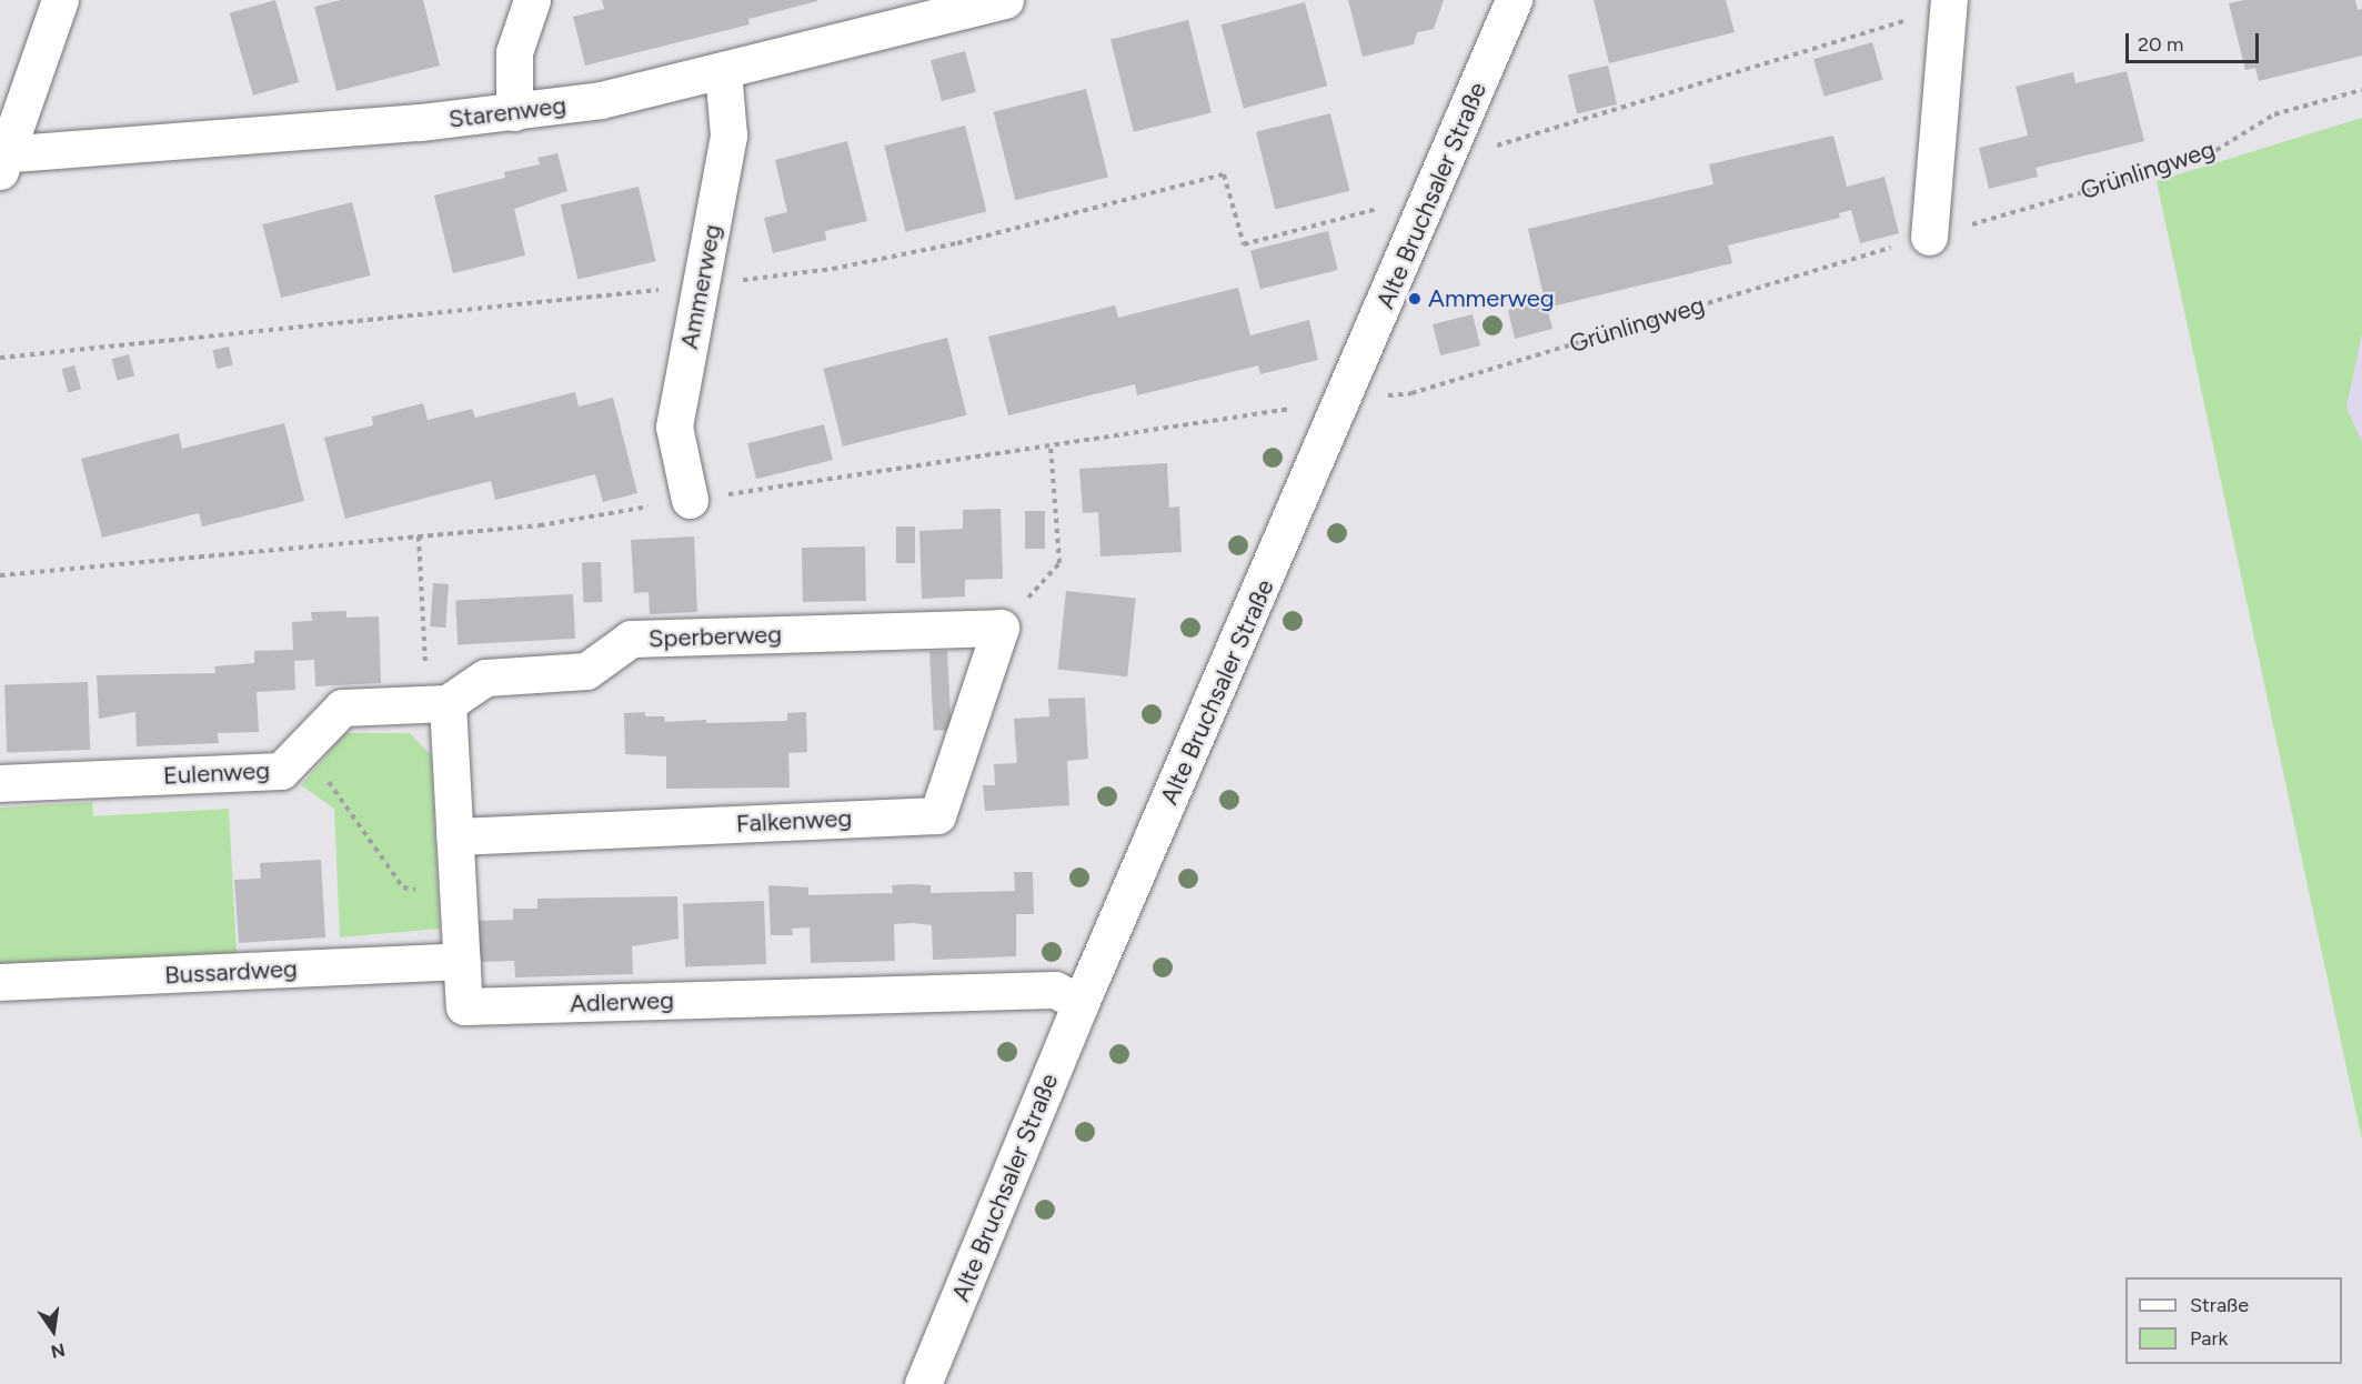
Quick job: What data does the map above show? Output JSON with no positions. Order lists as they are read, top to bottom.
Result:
{
  "streets": {
    "street": [
      "Starenweg",
      "Alte Bruchsaler Straße",
      "Ammerweg",
      "Sperberweg",
      "Eulenweg",
      "Falkenweg",
      "Bussardweg",
      "Adlerweg"
    ],
    "path": ["Grünlingweg"]
  },
  "crossings": [
    ["Starenweg", "Ammerweg"],
    ["Grünlingweg", "Alte Bruchsaler Straße"],
    ["Alte Bruchsaler Straße", "Adlerweg"],
    ["Sperberweg", "Eulenweg"],
    ["Sperberweg", "Falkenweg"],
    ["Sperberweg", "Adlerweg"],
    ["Eulenweg", "Adlerweg"],
    ["Falkenweg", "Adlerweg"],
    ["Bussardweg", "Adlerweg"]
  ],
  "places": ["Ammerweg"],
  "legend": ["Straße", "Park"],
  "scale_bar": "20 m",
  "north": "bottom"
}
